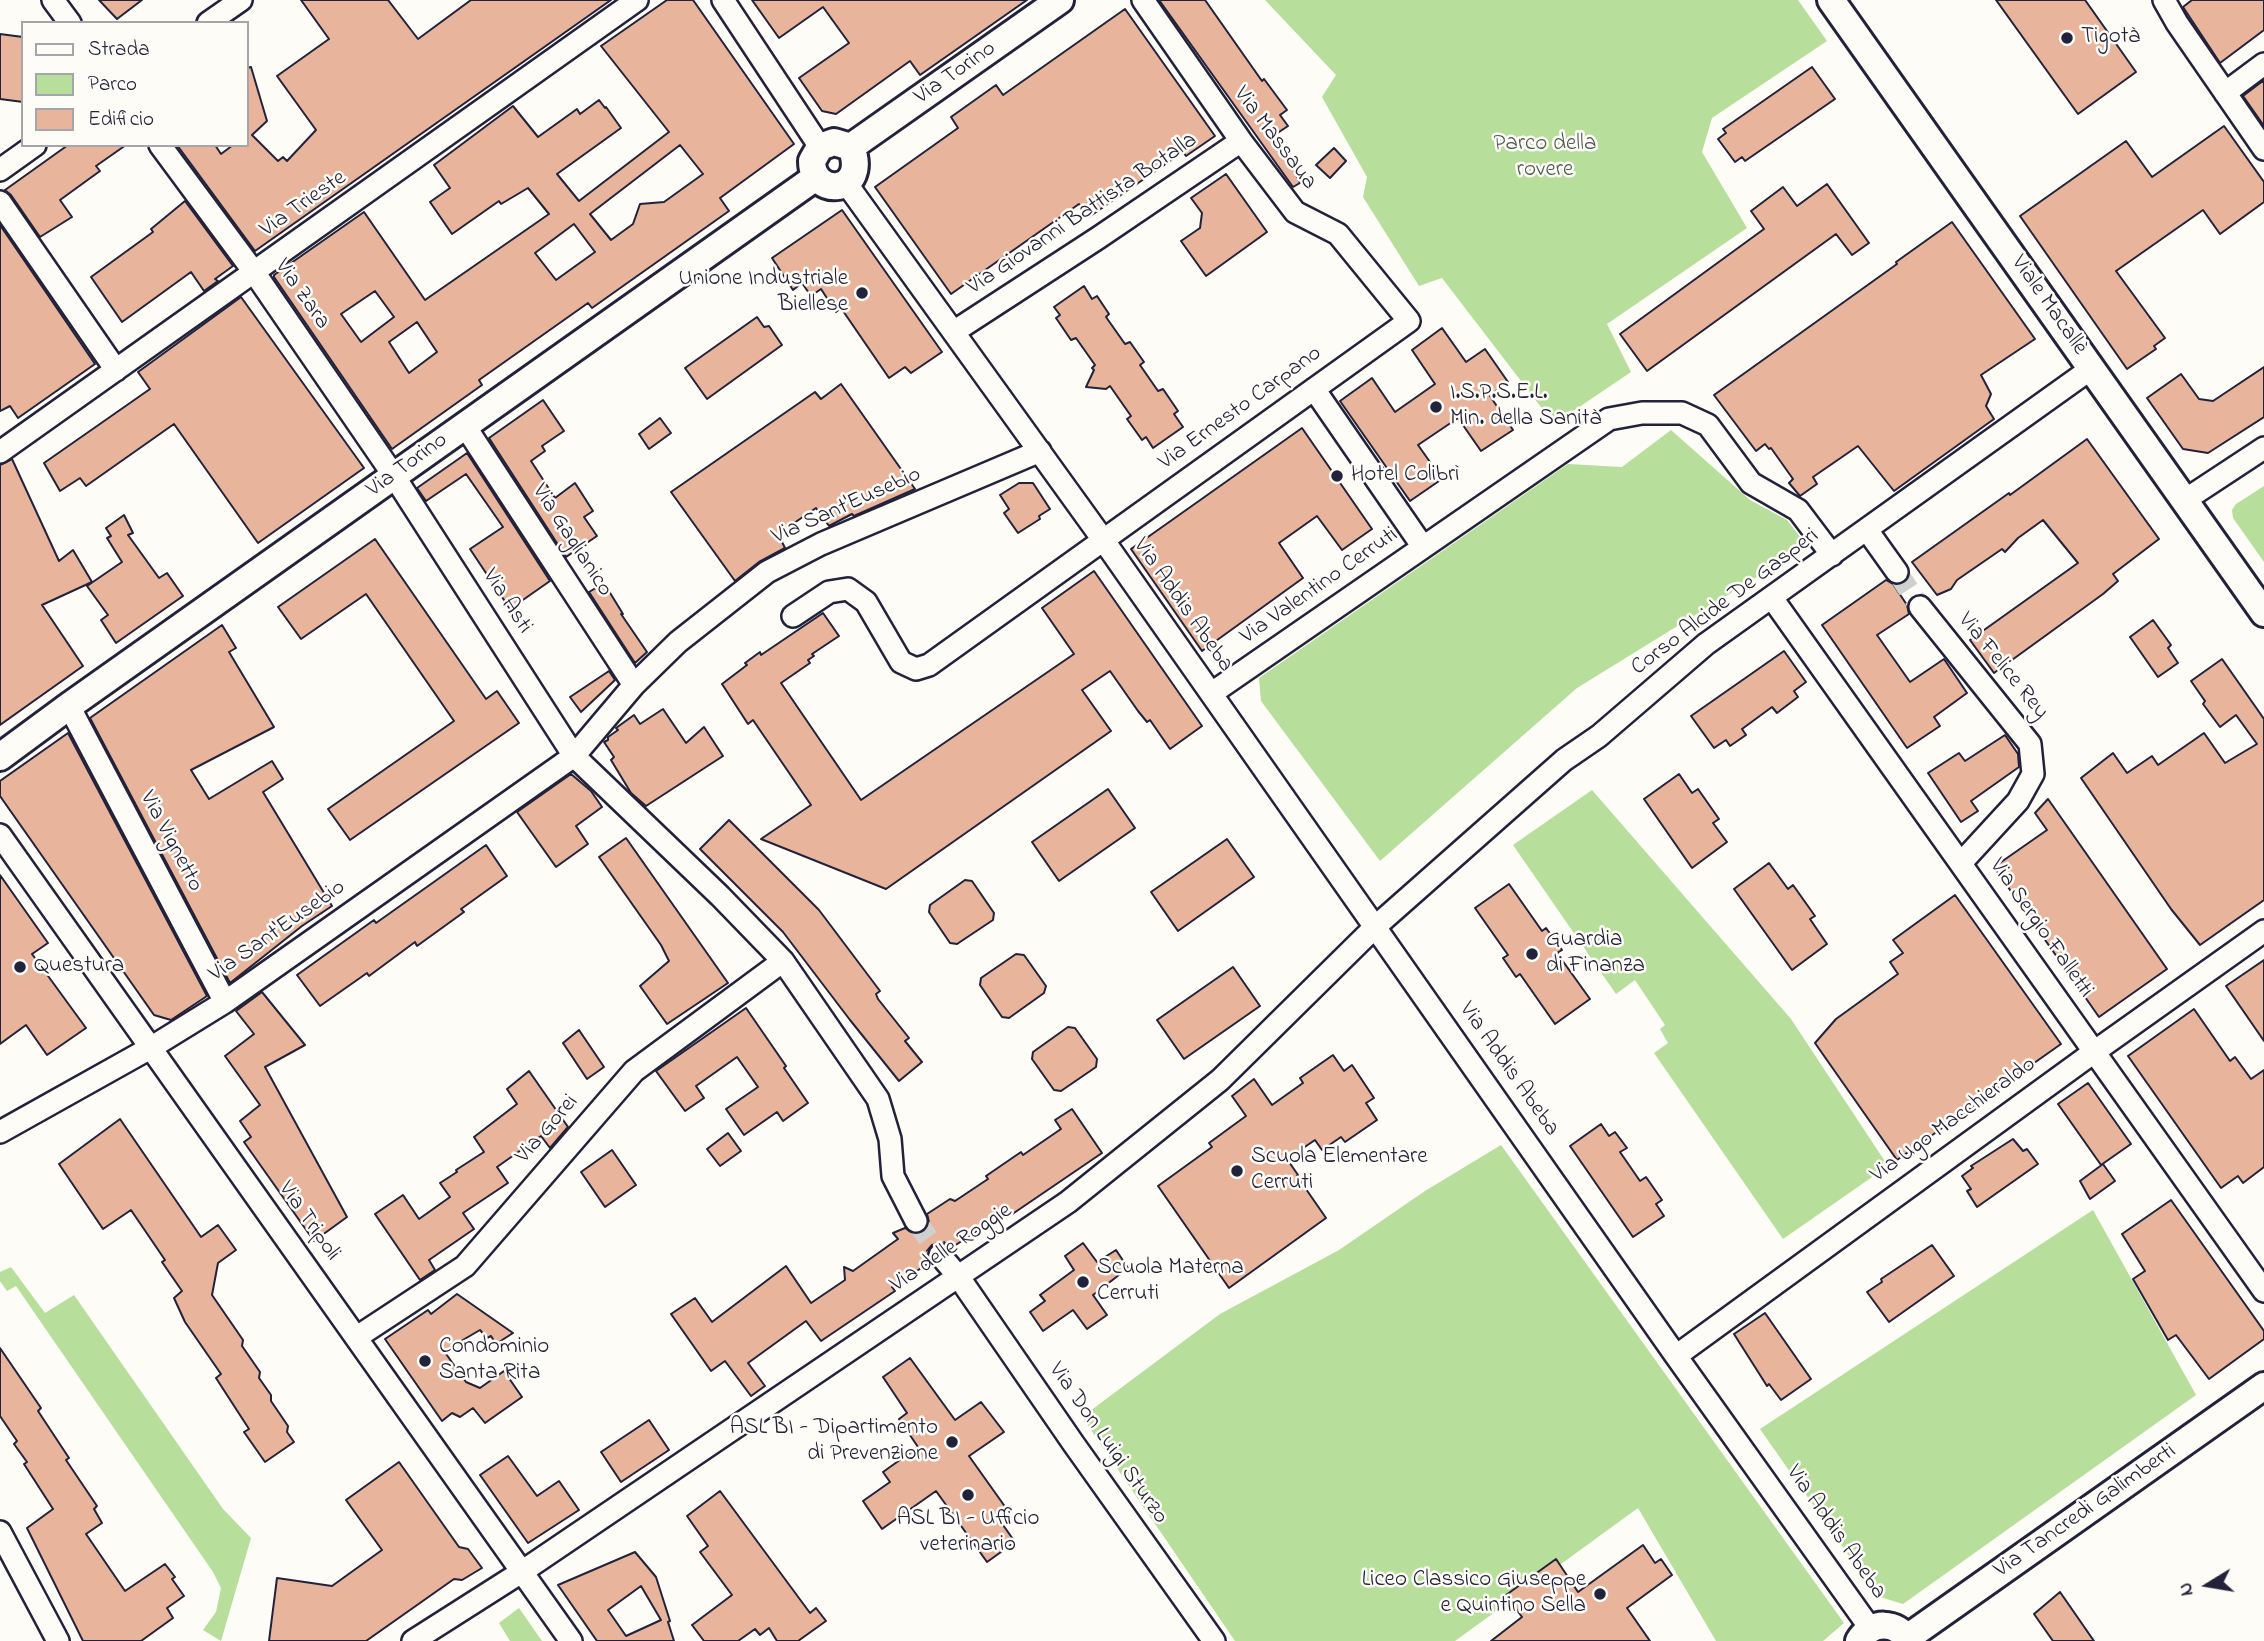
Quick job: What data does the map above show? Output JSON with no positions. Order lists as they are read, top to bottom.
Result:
{
  "streets": {
    "street": [
      "Via Torino",
      "Via Massaua",
      "Via Trieste",
      "Via Giovanni Battista Botalla",
      "Via Zara",
      "Viale Macallè",
      "Via Ernesto Carpano",
      "Via Sant'Eusebio",
      "Via Gaglianico",
      "Via Valentino Cerruti",
      "Via Asti",
      "Corso Alcide De Gasperi",
      "Via Addis Abeba",
      "Via Felice Rey",
      "Via Vignetto",
      "Via Sergio Falletti",
      "Via Ugo Macchieraldo",
      "Via Gorei",
      "Via Tripoli",
      "Via delle Roggie",
      "Via Don Luigi Sturzo",
      "Via Tancredi Galimberti"
    ]
  },
  "crossings": [
    ["Via Torino", "Via Zara"],
    ["Via Torino", "Via Gaglianico"],
    ["Via Torino", "Via Asti"],
    ["Via Torino", "Via Addis Abeba"],
    ["Via Torino", "Via Vignetto"],
    ["Via Massaua", "Via Giovanni Battista Botalla"],
    ["Via Massaua", "Via Ernesto Carpano"],
    ["Via Trieste", "Via Zara"],
    ["Via Giovanni Battista Botalla", "Via Addis Abeba"],
    ["Via Zara", "Via Asti"],
    ["Viale Macallè", "Corso Alcide De Gasperi"],
    ["Via Ernesto Carpano", "Via Valentino Cerruti"],
    ["Via Ernesto Carpano", "Via Addis Abeba"],
    ["Via Sant'Eusebio", "Via Gaglianico"],
    ["Via Sant'Eusebio", "Via Asti"],
    ["Via Sant'Eusebio", "Via Addis Abeba"],
    ["Via Sant'Eusebio", "Via Vignetto"],
    ["Via Sant'Eusebio", "Via Tripoli"],
    ["Via Valentino Cerruti", "Corso Alcide De Gasperi"],
    ["Via Valentino Cerruti", "Via Addis Abeba"],
    ["Corso Alcide De Gasperi", "Via Addis Abeba"],
    ["Corso Alcide De Gasperi", "Via Sergio Falletti"],
    ["Corso Alcide De Gasperi", "Via delle Roggie"],
    ["Via Addis Abeba", "Via Ugo Macchieraldo"],
    ["Via Addis Abeba", "Via delle Roggie"],
    ["Via Felice Rey", "Via Sergio Falletti"],
    ["Via Sergio Falletti", "Via Ugo Macchieraldo"],
    ["Via Gorei", "Via Tripoli"],
    ["Via Tripoli", "Via delle Roggie"],
    ["Via delle Roggie", "Via Don Luigi Sturzo"]
  ],
  "parks": ["Parco della rovere"],
  "places": [
    "Tigotà",
    "Unione Industriale Biellese",
    "I.S.P.S.E.L. Min. della Sanità",
    "Hotel Colibrì",
    "Guardia di Finanza",
    "Questura",
    "Scuola Elementare Cerruti",
    "Scuola Materna Cerruti",
    "Condominio Santa Rita",
    "ASL BI - Dipartimento di Prevenzione",
    "ASL BI - Ufficio veterinario",
    "Liceo Classico Giuseppe e Quintino Sella"
  ],
  "legend": ["Strada", "Parco", "Edificio"],
  "north": "left"
}
